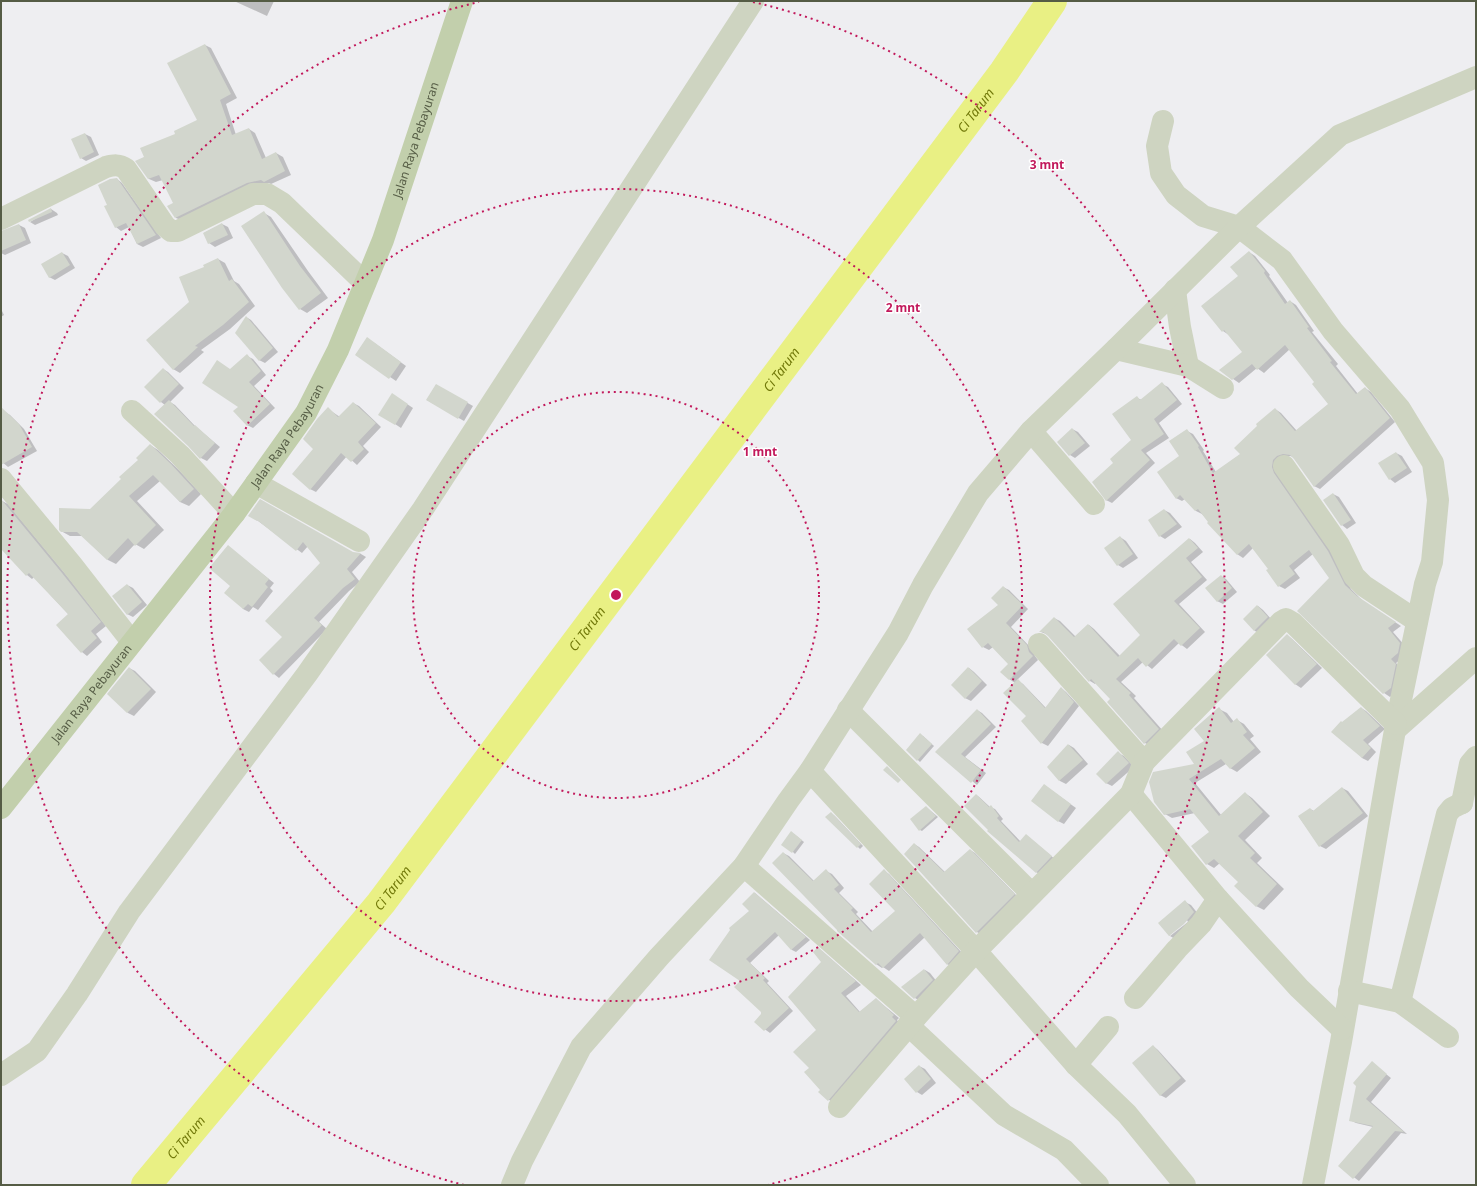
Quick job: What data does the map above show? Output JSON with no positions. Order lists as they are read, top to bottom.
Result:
{
  "streets": {
    "main road": ["Jalan Raya Pebayuran"]
  },
  "water": ["Ci Tarum"],
  "rings": ["3 mnt", "2 mnt", "1 mnt"]
}
